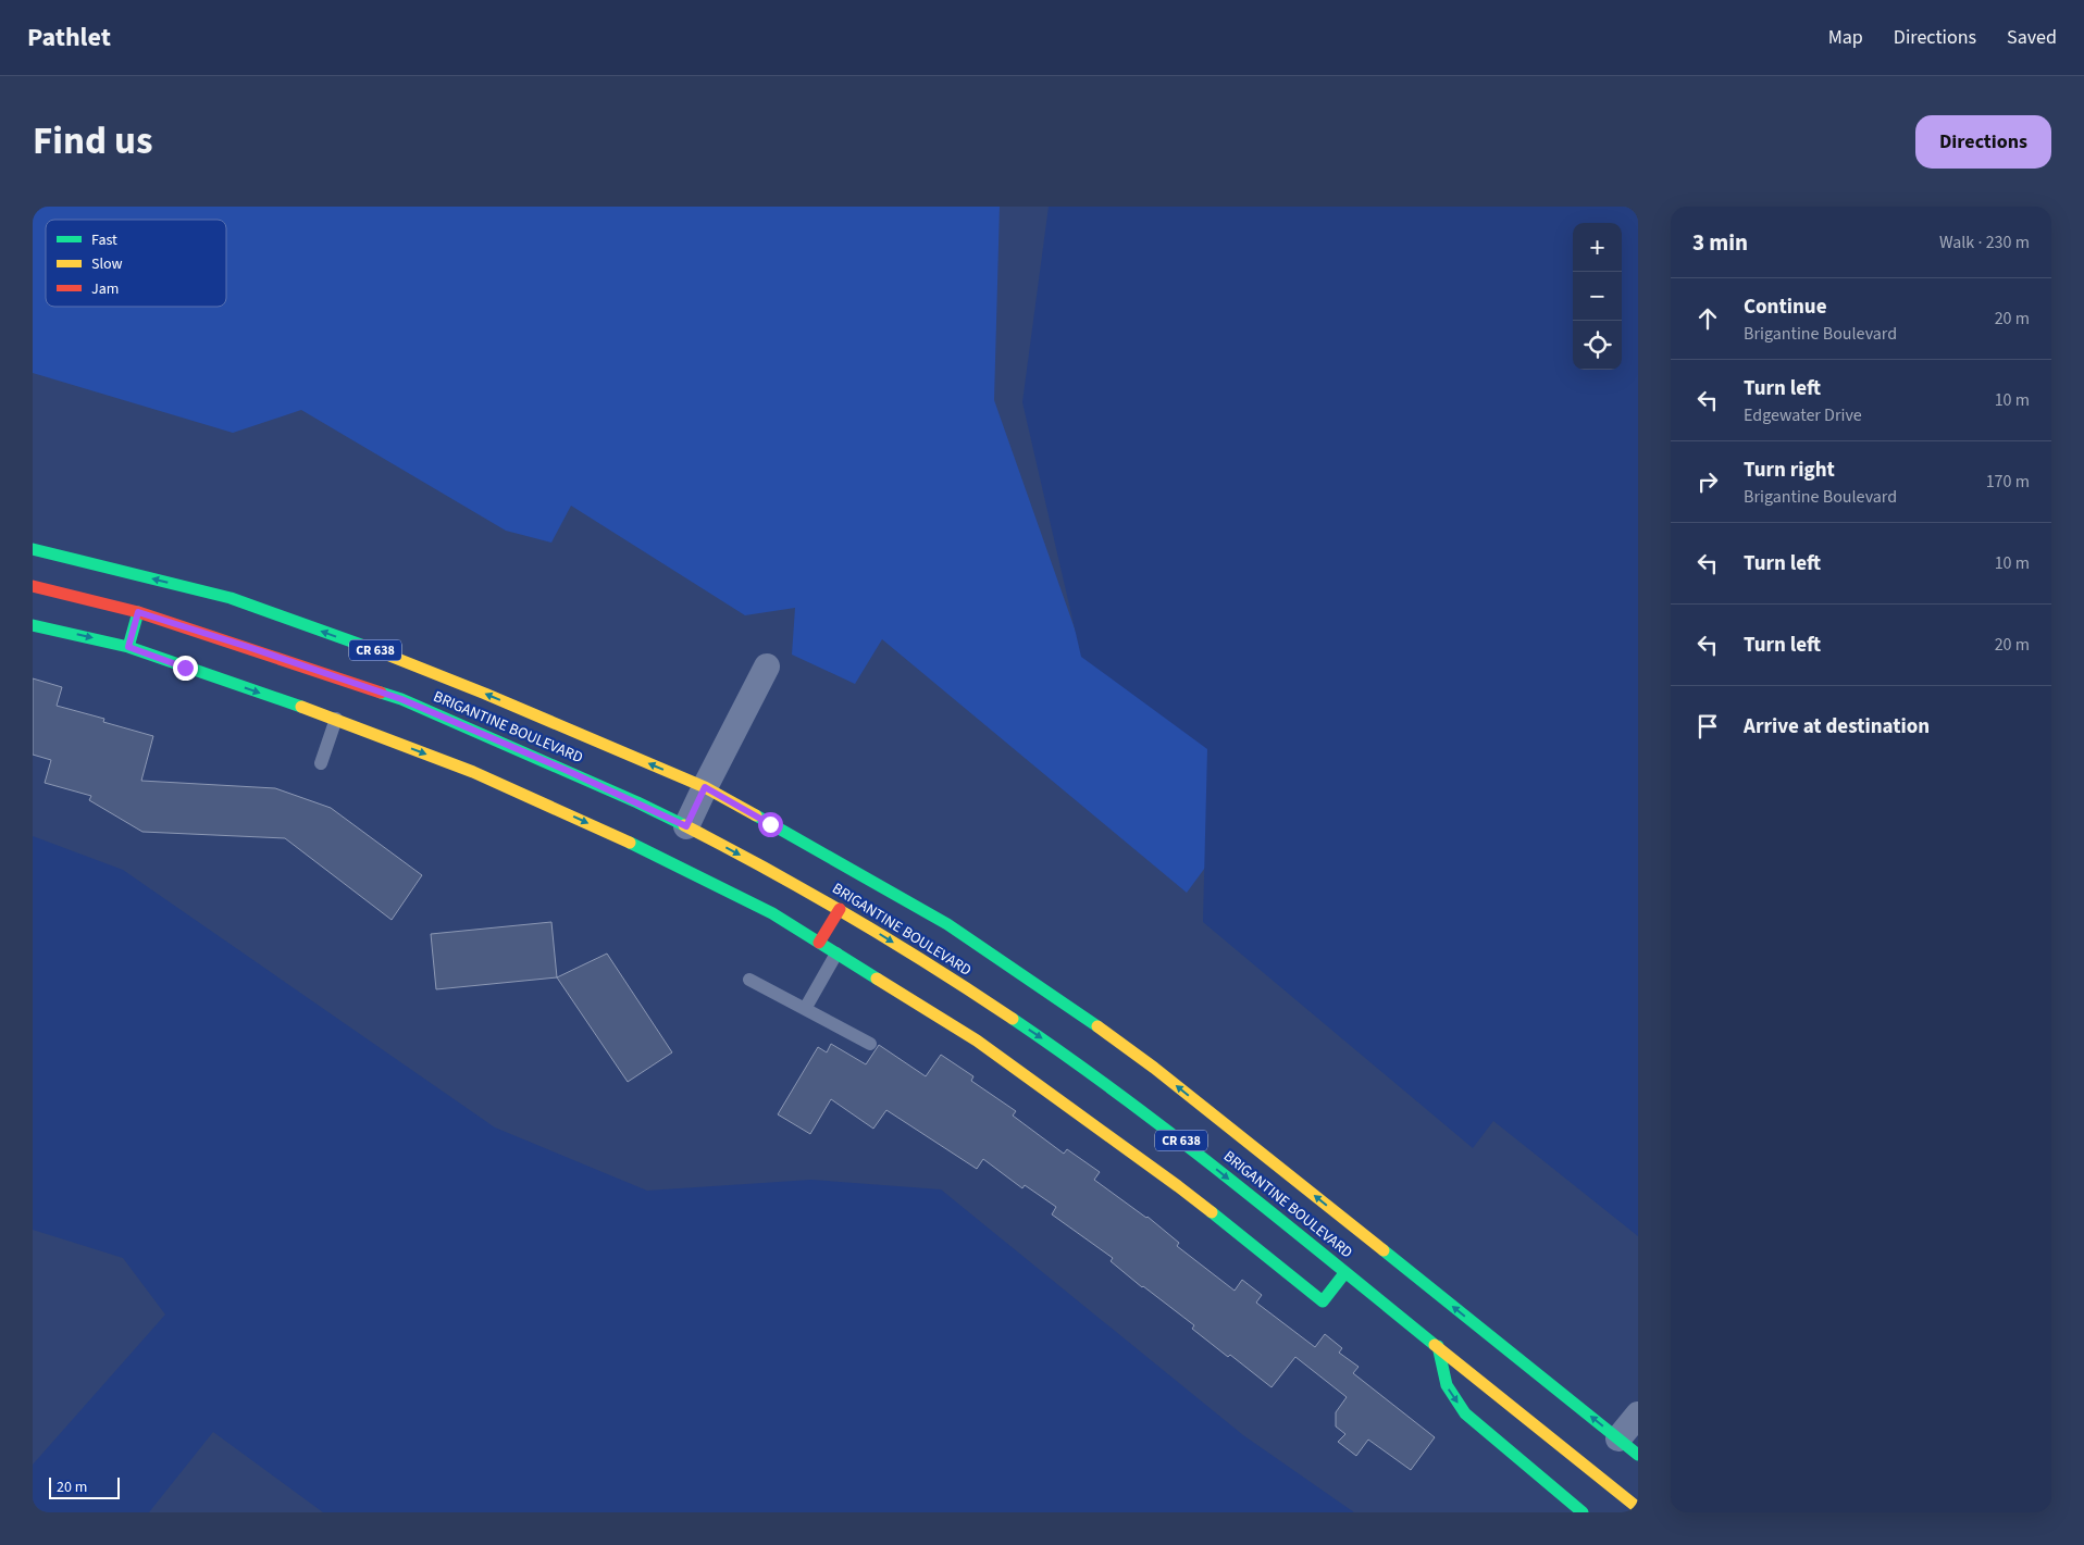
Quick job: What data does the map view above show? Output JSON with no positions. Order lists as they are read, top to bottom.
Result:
{
  "streets": {
    "main road": ["CR 638", "BRIGANTINE BOULEVARD"]
  },
  "legend": ["Fast", "Slow", "Jam"],
  "scale_bar": "20 m",
  "page": {
    "header": "Pathlet",
    "nav": ["Map", "Directions", "Saved"],
    "title": "Find us",
    "buttons": "Directions",
    "heading": ["3 min", "Walk · 230 m"],
    "map_buttons": ["+", "−"],
    "list": [
      ["Continue", "Brigantine Boulevard", "20 m"],
      ["Turn left", "Edgewater Drive", "10 m"],
      ["Turn right", "Brigantine Boulevard", "170 m"],
      ["Turn left", "10 m"],
      ["Turn left", "20 m"],
      "Arrive at destination"
    ],
    "scale": "20 m"
  }
}
